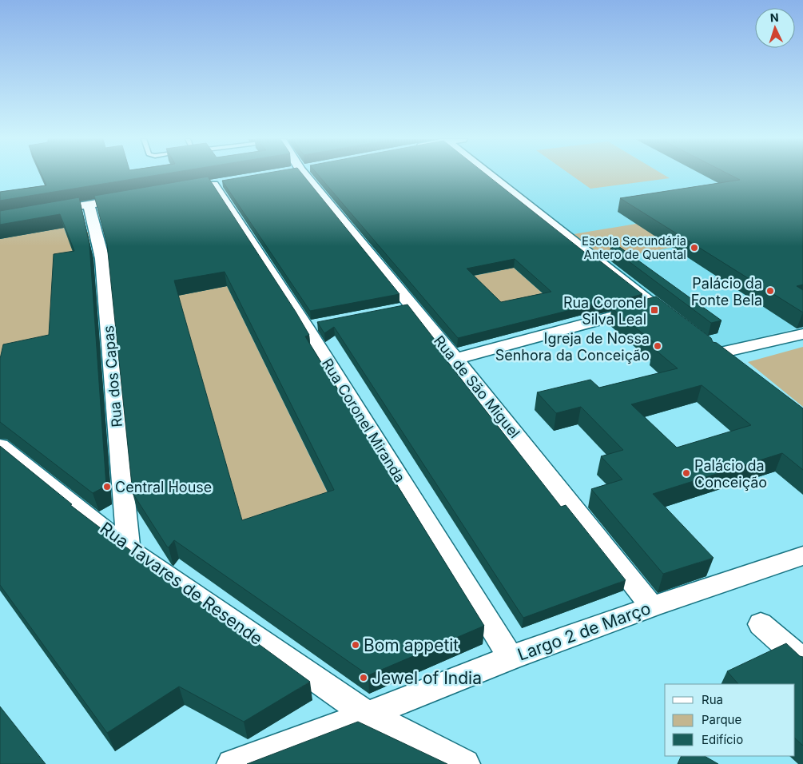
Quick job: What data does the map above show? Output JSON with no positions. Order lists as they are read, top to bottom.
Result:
{
  "streets": {
    "street": [
      "Rua dos Capas",
      "Rua de São Miguel",
      "Rua Coronel Miranda",
      "Rua Tavares de Resende",
      "Largo 2 de Março"
    ]
  },
  "crossings": [
    ["Rua dos Capas", "Rua Tavares de Resende"],
    ["Rua de São Miguel", "Largo 2 de Março"],
    ["Rua Coronel Miranda", "Largo 2 de Março"],
    ["Rua Tavares de Resende", "Largo 2 de Março"]
  ],
  "places": {
    "other": [
      "Escola Secundária Antero de Quental",
      "Palácio da Fonte Bela",
      "Igreja de Nossa Senhora da Conceição",
      "Palácio da Conceição",
      "Central House",
      "Bom appetit",
      "Jewel of India"
    ],
    "transit": ["Rua Coronel Silva Leal"]
  },
  "legend": ["Rua", "Parque", "Edifício"],
  "north": "top"
}
